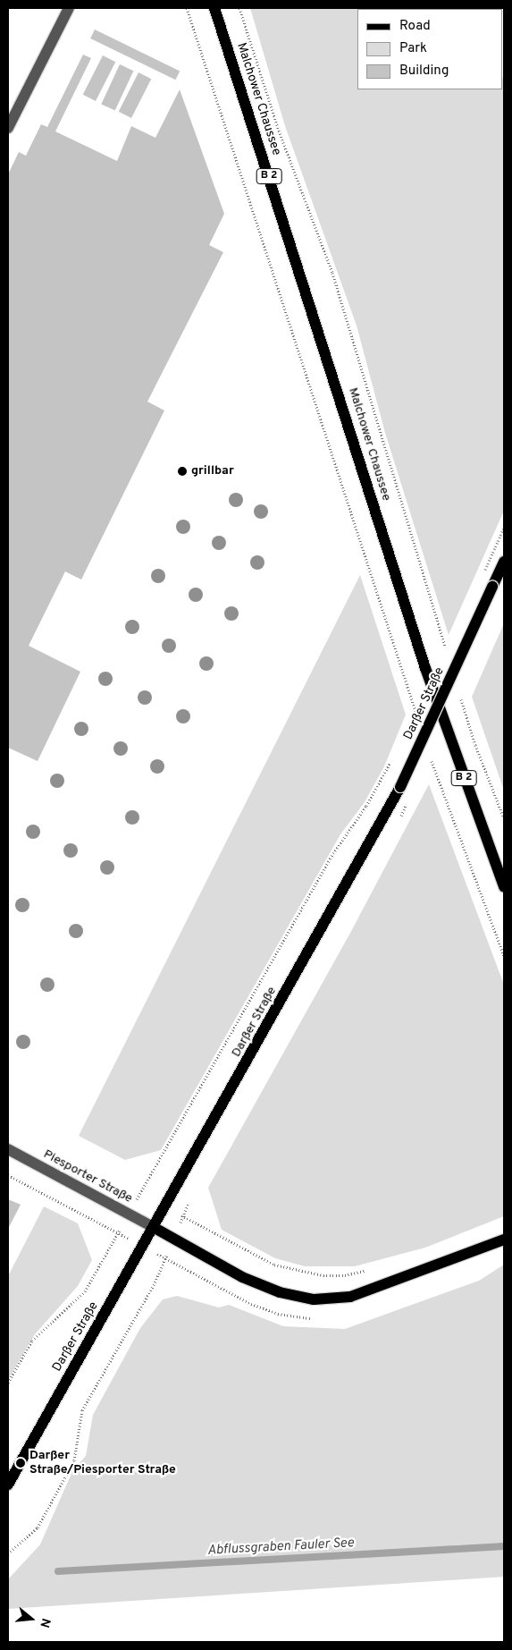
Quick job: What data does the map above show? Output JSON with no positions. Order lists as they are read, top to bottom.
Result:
{
  "streets": {
    "main road": ["Malchower Chaussee", "B 2", "Darßer Straße"],
    "street": ["Piesporter Straße"]
  },
  "crossings": [
    ["Darßer Straße", "Piesporter Straße"]
  ],
  "water": ["Abflussgraben Fauler See"],
  "places": ["grillbar", "Darßer Straße/Piesporter Straße"],
  "legend": ["Road", "Park", "Building"],
  "north": "right"
}
